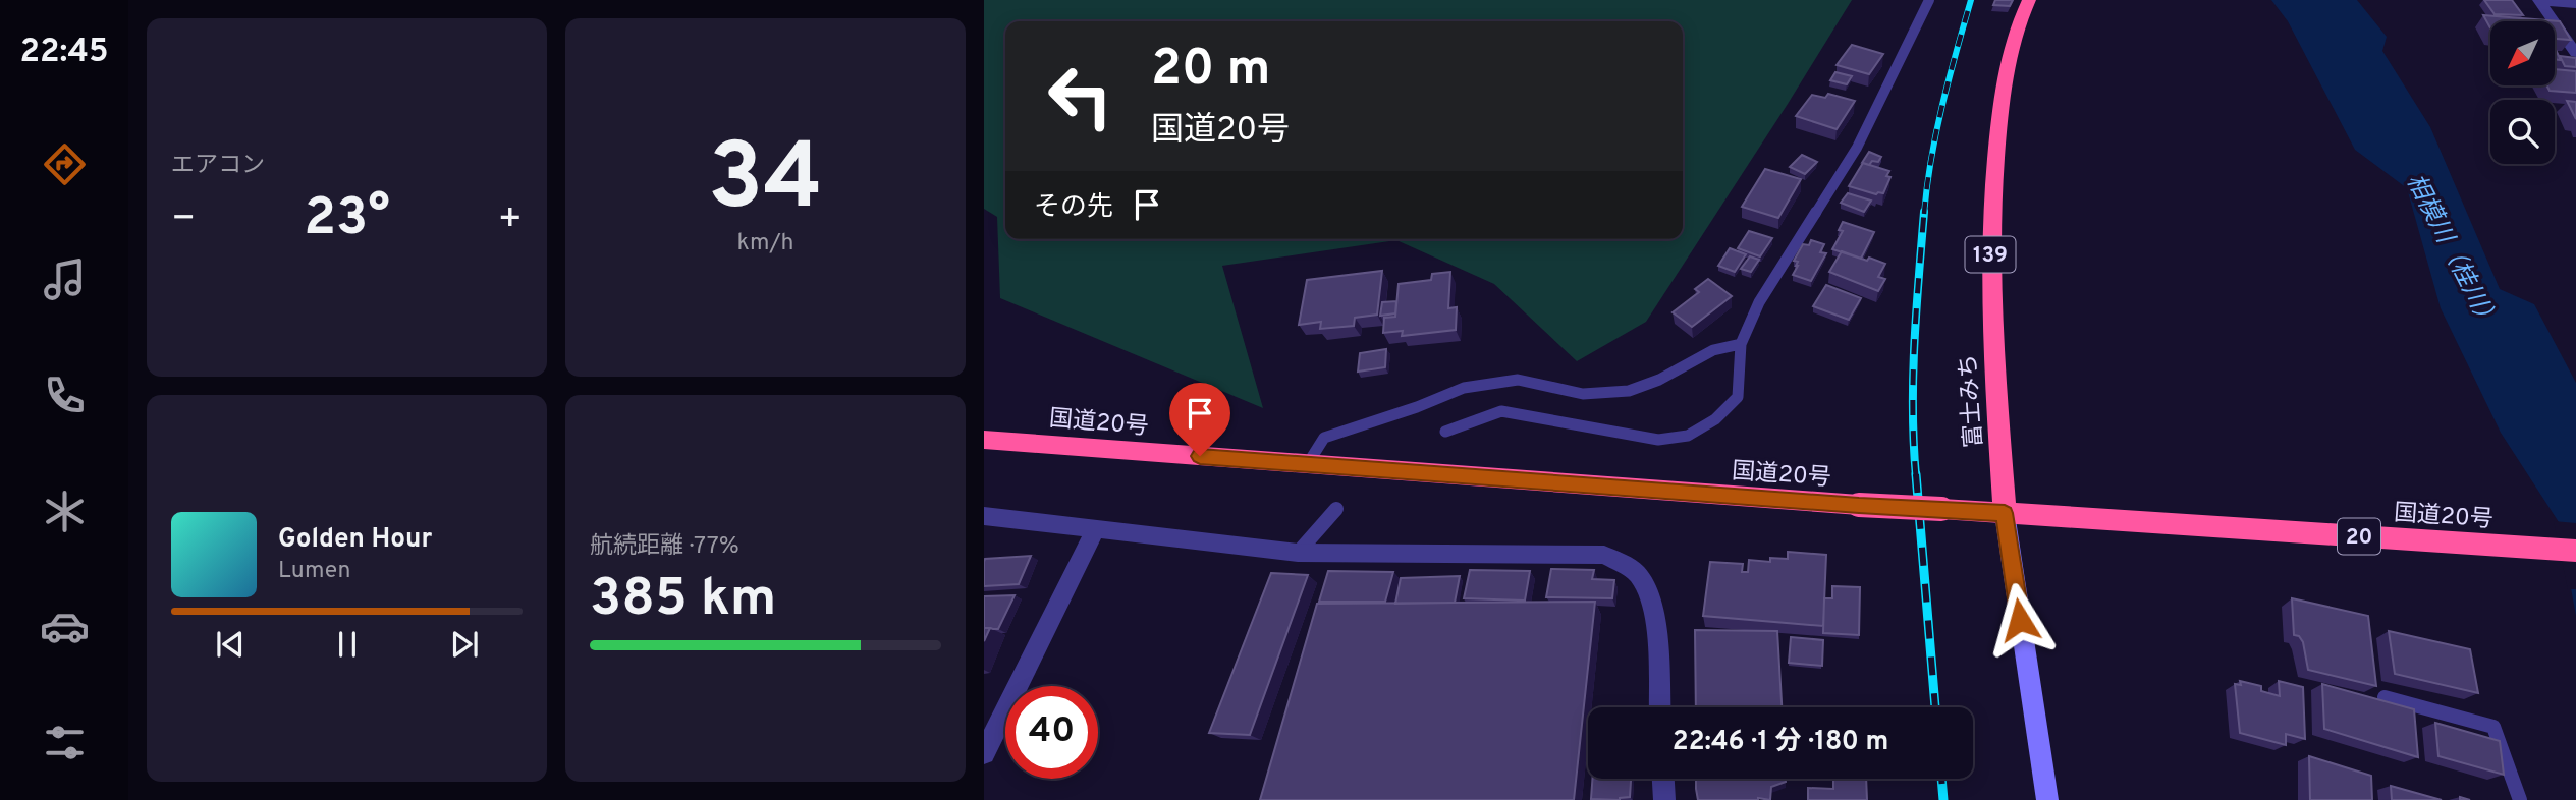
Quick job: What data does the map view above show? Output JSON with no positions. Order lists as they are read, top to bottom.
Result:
{
  "streets": {
    "highway": [
      "139",
      "富士みち",
      "国道20号",
      "20"
    ]
  },
  "crossings": [
    ["富士みち", "国道20号"]
  ],
  "water": ["相模川（桂川）"],
  "north": "bottom left",
  "page": {
    "tabs": "22:45",
    "tile": [
      "エアコン",
      ["34", "km/h"],
      ["航続距離 · 77%", "385 km"]
    ],
    "turn": ["20 m", "国道20号"],
    "then": "その先",
    "heat": ["−", "23°", "+"],
    "song": ["Golden Hour", "Lumen"],
    "limit": "40",
    "trip": "22:46 · 1 分 · 180 m"
  }
}
